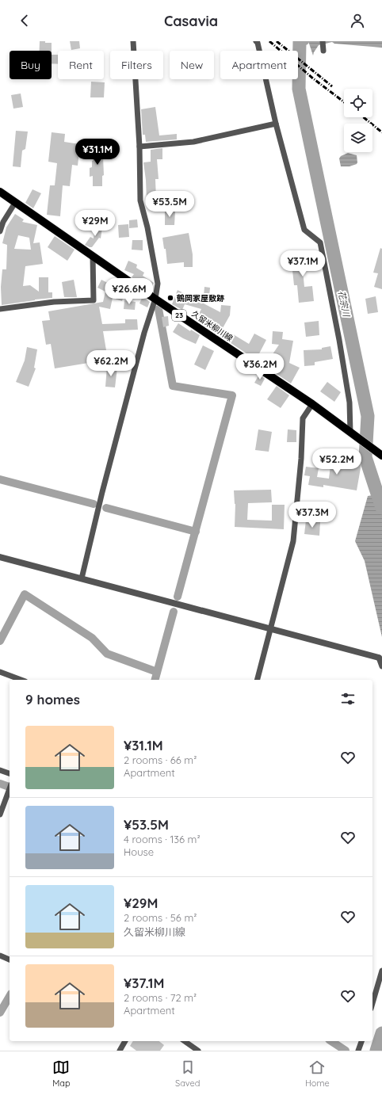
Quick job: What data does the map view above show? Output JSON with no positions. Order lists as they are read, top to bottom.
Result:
{
  "streets": {
    "main road": ["23", "久留米柳川線"]
  },
  "water": ["花宗川"],
  "places": ["鶴岡家屋敷跡"],
  "page": {
    "header": "Casavia",
    "chip": [
      "Buy",
      "Rent",
      "Filters",
      "New",
      "Apartment"
    ],
    "price": [
      "¥31.1M",
      "¥53.5M",
      "¥29M",
      "¥37.1M",
      "¥26.6M",
      "¥62.2M",
      "¥36.2M",
      "¥52.2M",
      "¥37.3M"
    ],
    "heading": "9 homes",
    "list": [
      {
        "name": "¥31.1M",
        "note": "2 rooms · 66 m² · Apartment"
      },
      {
        "name": "¥53.5M",
        "note": "4 rooms · 136 m² · House"
      },
      {
        "name": "¥29M",
        "note": "2 rooms · 56 m² · 久留米柳川線"
      },
      {
        "name": "¥37.1M",
        "note": "2 rooms · 72 m² · Apartment"
      }
    ],
    "tabs": ["Map", "Saved", "Home"]
  }
}
